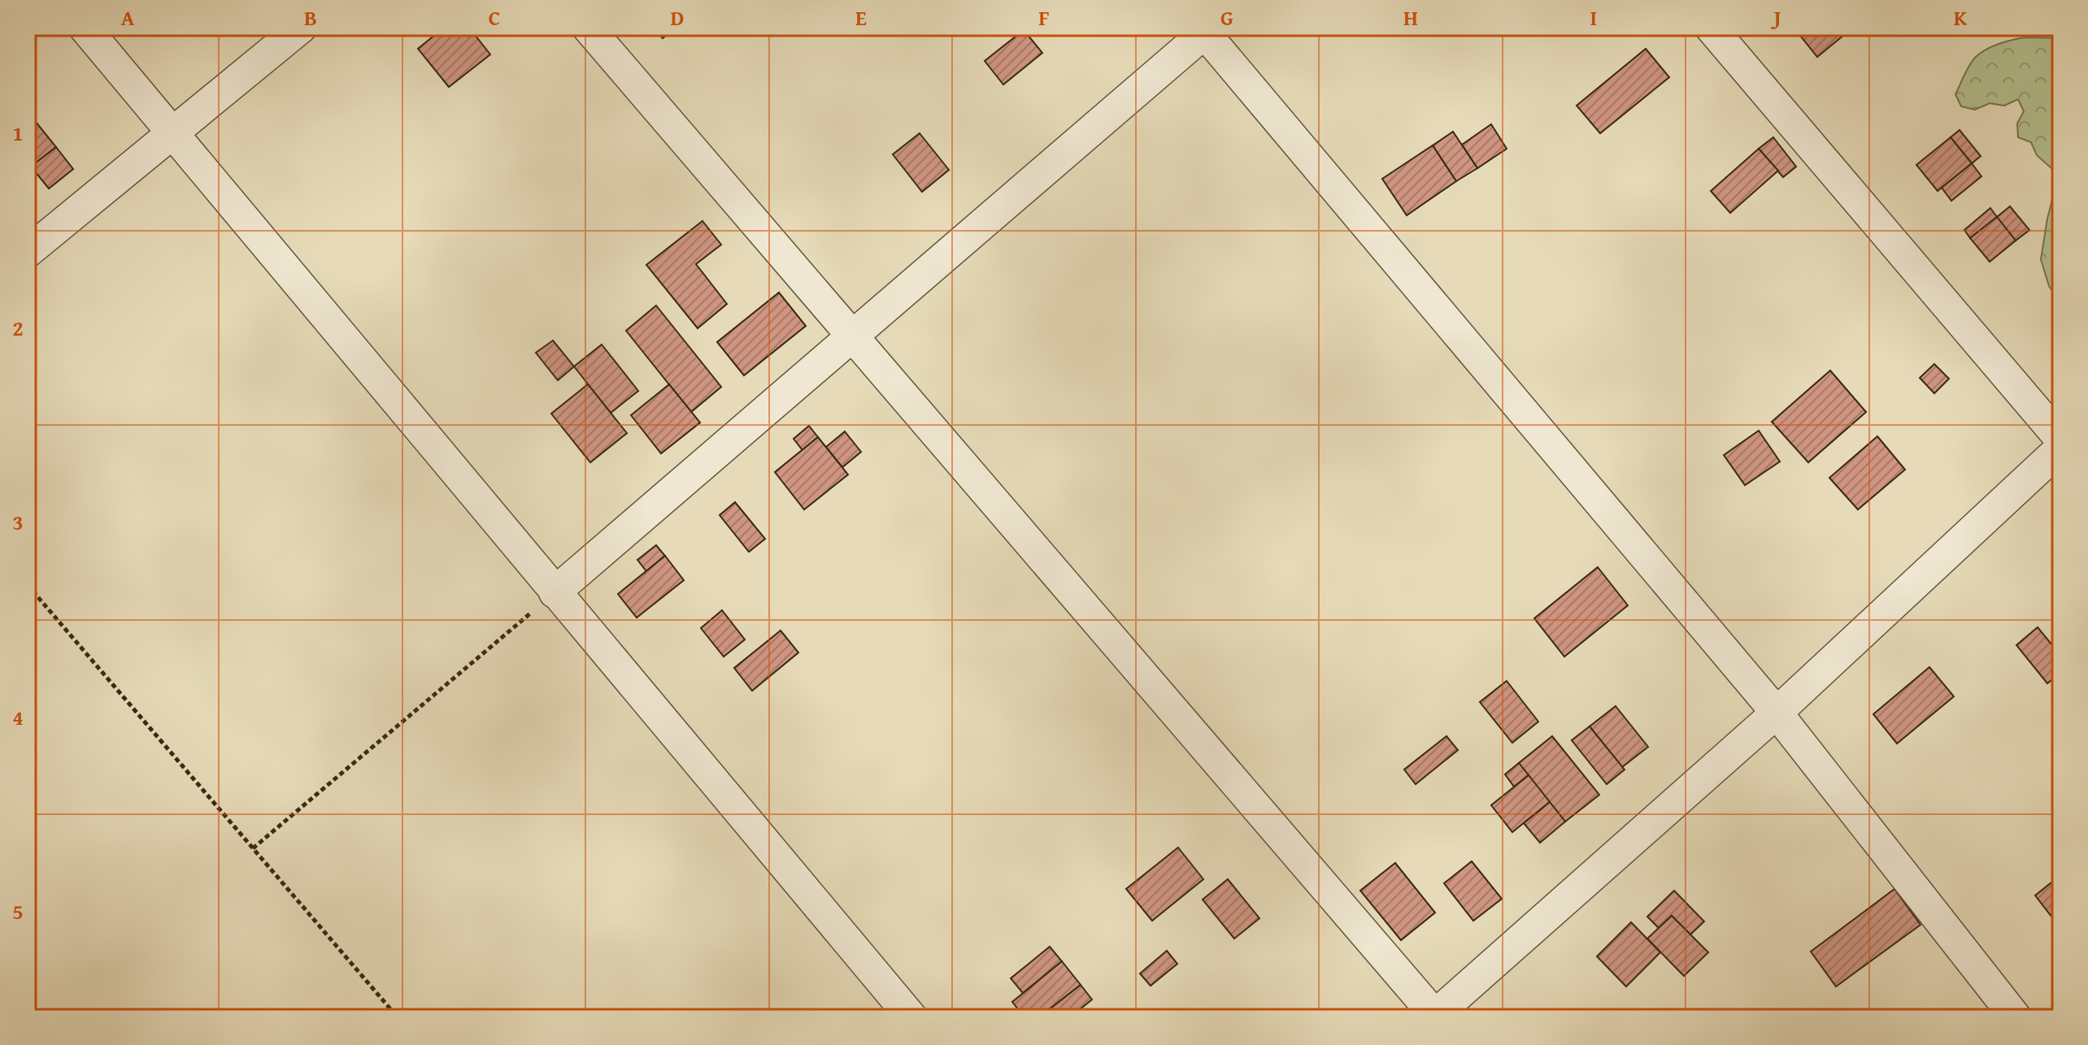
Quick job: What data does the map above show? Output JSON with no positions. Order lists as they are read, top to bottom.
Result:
{
  "grid": {
    "columns": [
      "A",
      "B",
      "C",
      "D",
      "E",
      "F",
      "G",
      "H",
      "I",
      "J",
      "K"
    ],
    "rows": [
      "1",
      "2",
      "3",
      "4",
      "5"
    ]
  }
}
